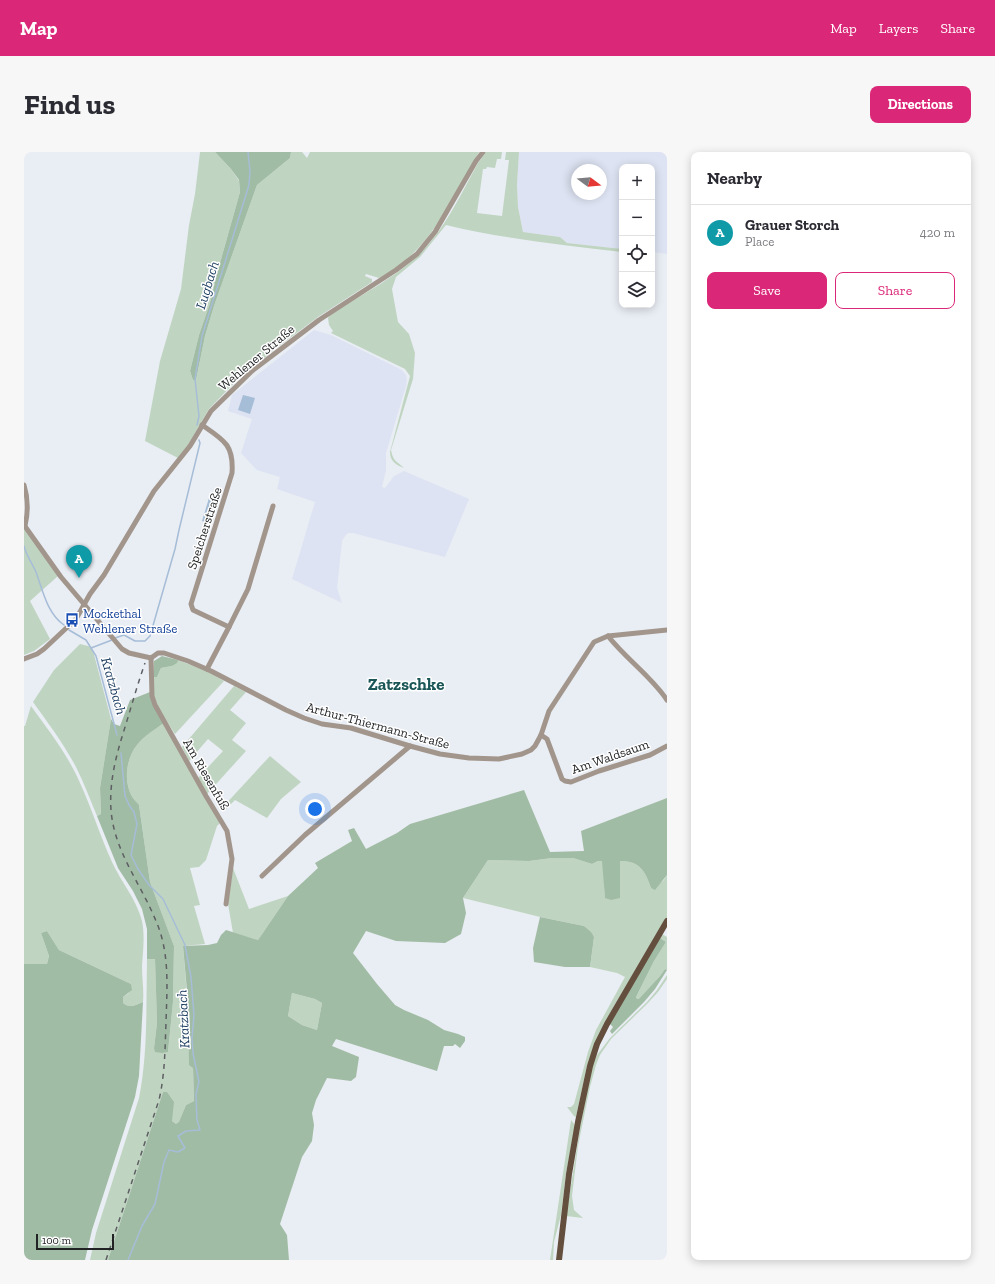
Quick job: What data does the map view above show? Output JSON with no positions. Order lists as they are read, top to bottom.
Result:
{
  "streets": {
    "street": [
      "Wehlener Straße",
      "Speicherstraße",
      "Arthur-Thiermann-Straße",
      "Am Waldsaum",
      "Am Riesenfuß"
    ]
  },
  "crossings": [
    ["Wehlener Straße", "Speicherstraße"],
    ["Wehlener Straße", "Arthur-Thiermann-Straße"],
    ["Arthur-Thiermann-Straße", "Am Waldsaum"],
    ["Arthur-Thiermann-Straße", "Am Riesenfuß"]
  ],
  "districts": ["Zatzschke"],
  "water": ["Lugbach", "Kratzbach"],
  "places": {
    "bus stop": ["Mockethal Wehlener Straße"]
  },
  "scale_bar": "100 m",
  "north": "right",
  "page": {
    "header": "Map",
    "nav": ["Map", "Layers", "Share"],
    "buttons": [
      "Directions",
      ["Save", "Share"]
    ],
    "title": "Find us",
    "heading": "Nearby",
    "map_buttons": ["+", "−"],
    "list": [
      {
        "mark": "A",
        "name": "Grauer Storch",
        "note": "Place",
        "value": "420 m"
      }
    ],
    "pins": "A",
    "scale": "100 m"
  }
}
